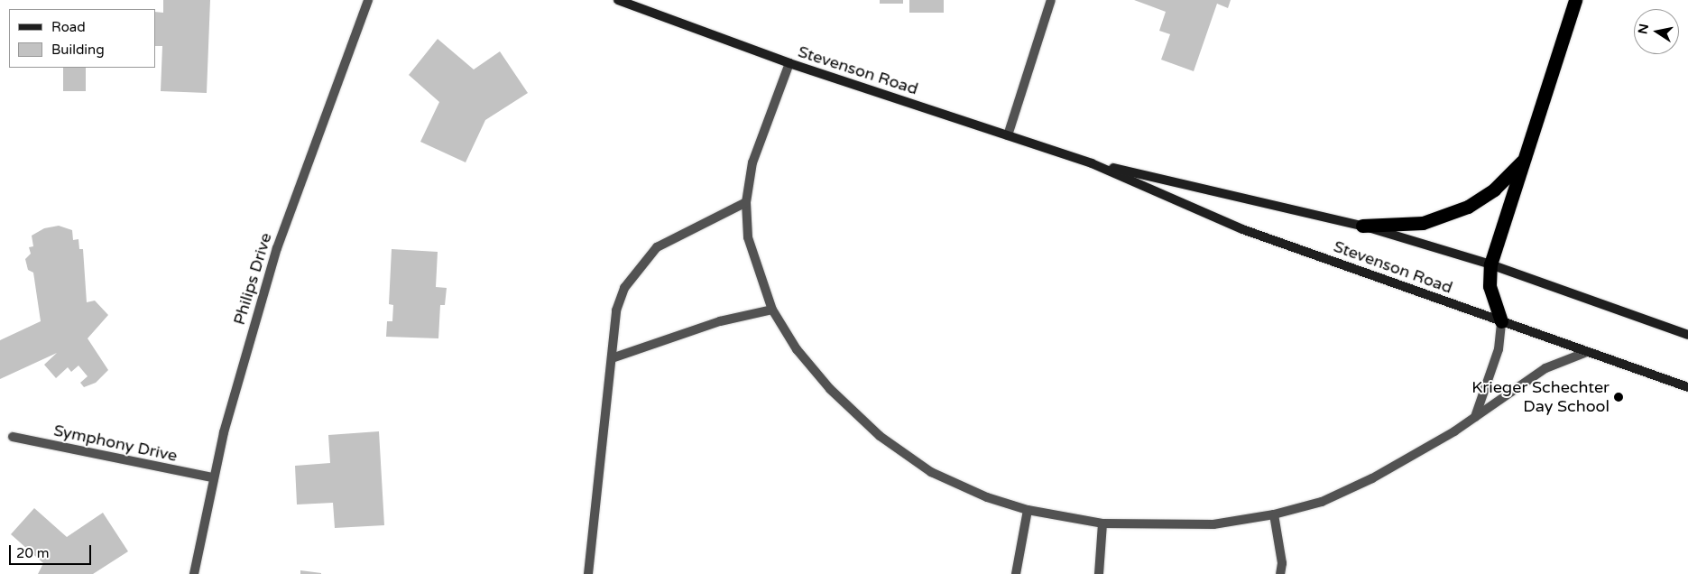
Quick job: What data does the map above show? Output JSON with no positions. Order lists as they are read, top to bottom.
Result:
{
  "streets": {
    "street": ["Stevenson Road", "Philips Drive", "Symphony Drive"]
  },
  "crossings": [
    ["Philips Drive", "Symphony Drive"]
  ],
  "places": ["Krieger Schechter Day School"],
  "legend": ["Road", "Building"],
  "scale_bar": "20 m",
  "north": "left"
}
